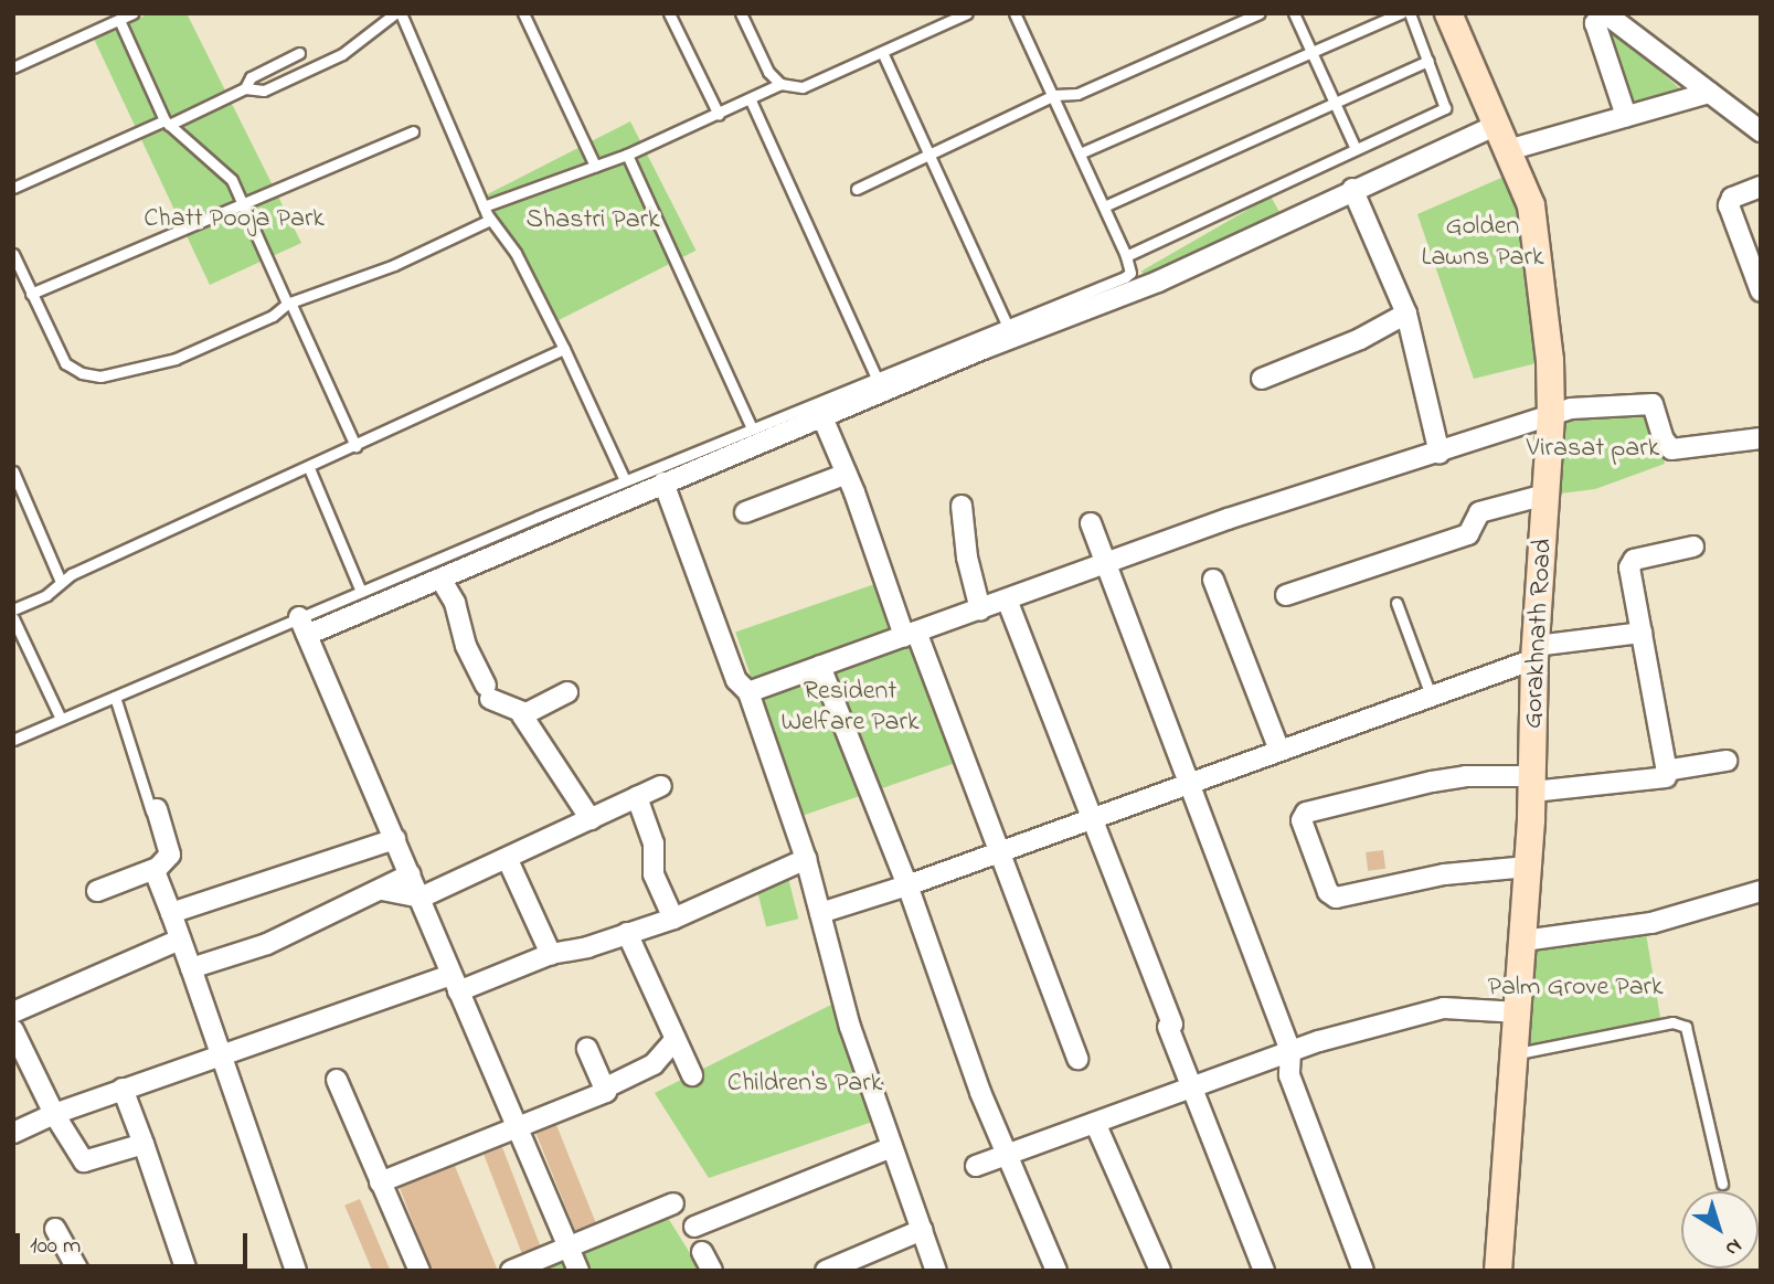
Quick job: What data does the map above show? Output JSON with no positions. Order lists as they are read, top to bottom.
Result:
{
  "streets": {
    "main road": ["Gorakhnath Road"]
  },
  "parks": [
    "Chatt Pooja Park",
    "Shastri Park",
    "Golden Lawns Park",
    "Virasat park",
    "Resident Welfare Park",
    "Palm Grove Park",
    "Children's Park"
  ],
  "scale_bar": "100 m",
  "north": "bottom right"
}
